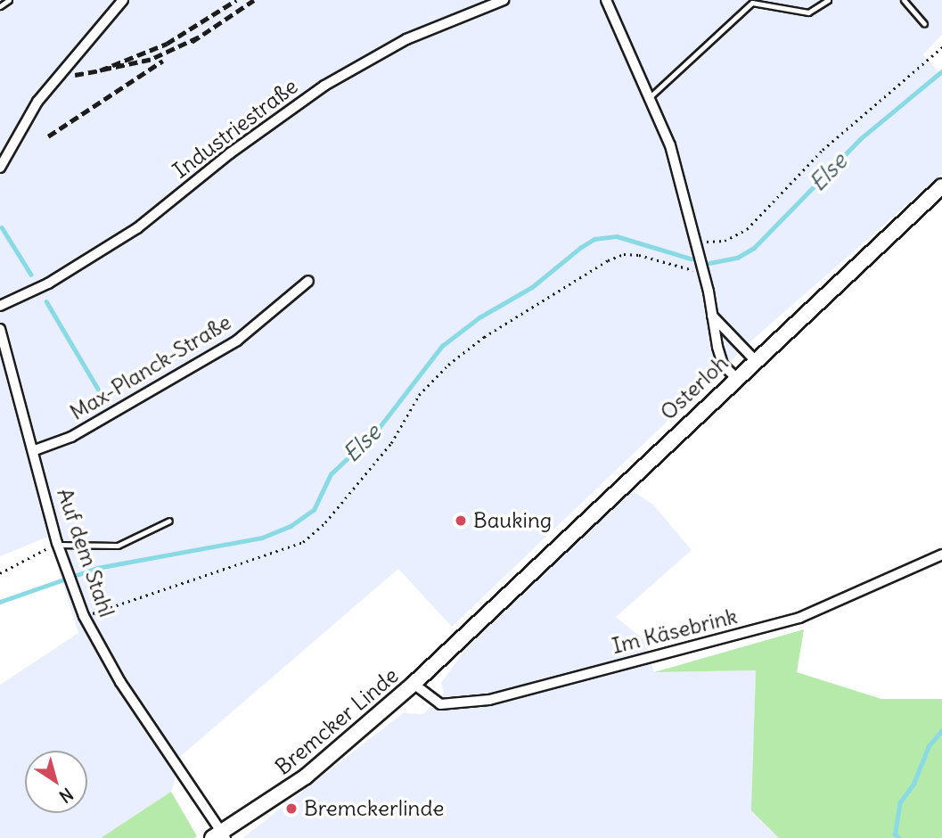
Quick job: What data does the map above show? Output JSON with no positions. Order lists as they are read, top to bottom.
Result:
{
  "streets": {
    "main road": ["Osterloh", "Bremcker Linde"],
    "street": [
      "Industriestraße",
      "Max-Planck-Straße",
      "Auf dem Stahl",
      "Im Käsebrink"
    ]
  },
  "crossings": [
    ["Max-Planck-Straße", "Auf dem Stahl"],
    ["Osterloh", "Bremcker Linde"],
    ["Auf dem Stahl", "Bremcker Linde"],
    ["Im Käsebrink", "Bremcker Linde"]
  ],
  "water": ["Else"],
  "places": ["Bauking", "Bremckerlinde"],
  "north": "bottom right"
}
